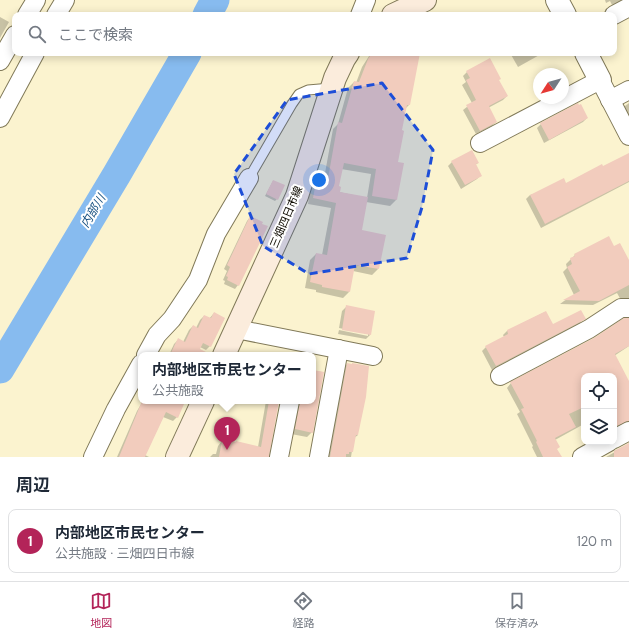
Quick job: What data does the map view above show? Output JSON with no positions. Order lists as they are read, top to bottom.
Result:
{
  "streets": {
    "main road": ["三畑四日市線"]
  },
  "water": ["内部川"],
  "north": "bottom left",
  "page": {
    "search": "ここで検索",
    "popup": ["内部地区市民センター", "公共施設"],
    "pins": "1",
    "heading": "周辺",
    "list": [
      {
        "mark": "1",
        "name": "内部地区市民センター",
        "note": "公共施設 · 三畑四日市線",
        "value": "120 m"
      }
    ],
    "nav": ["地図", "経路", "保存済み"]
  }
}
